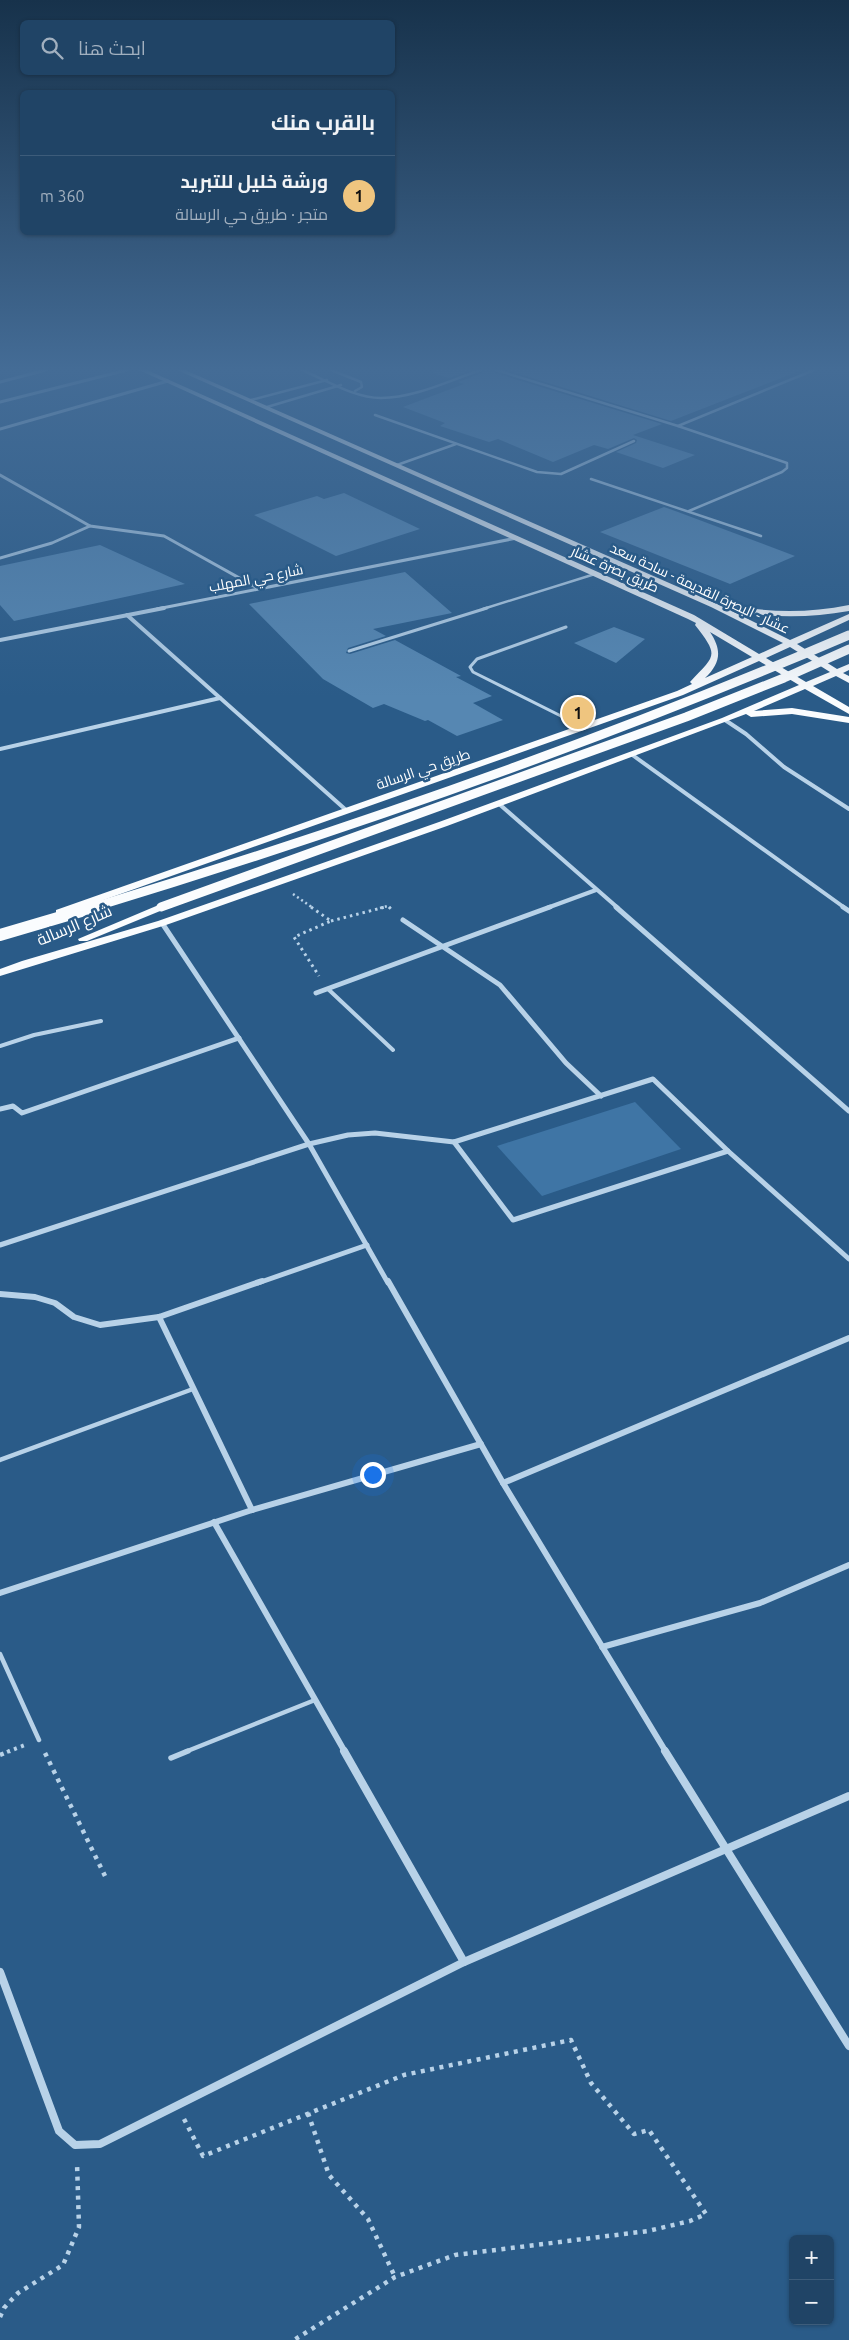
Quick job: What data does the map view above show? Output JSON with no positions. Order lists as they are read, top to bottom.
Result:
{
  "streets": {
    "main road": [
      "طريق بصرة عشار",
      "عشار - البصرة القديمة - ساحة سعد",
      "طريق حي الرسالة",
      "شارع الرسالة"
    ],
    "street": ["شارع حي المهلب"]
  },
  "crossings": [
    ["طريق بصرة عشار", "شارع حي المهلب"],
    ["طريق بصرة عشار", "طريق حي الرسالة"],
    ["عشار - البصرة القديمة - ساحة سعد", "طريق حي الرسالة"]
  ],
  "page": {
    "search": "ابحث هنا",
    "heading": "بالقرب منك",
    "list": [
      {
        "mark": "1",
        "name": "ورشة خليل للتبريد",
        "note": "متجر · طريق حي الرسالة",
        "value": "360 m"
      }
    ],
    "pins": "1",
    "map_buttons": ["+", "−"]
  }
}
